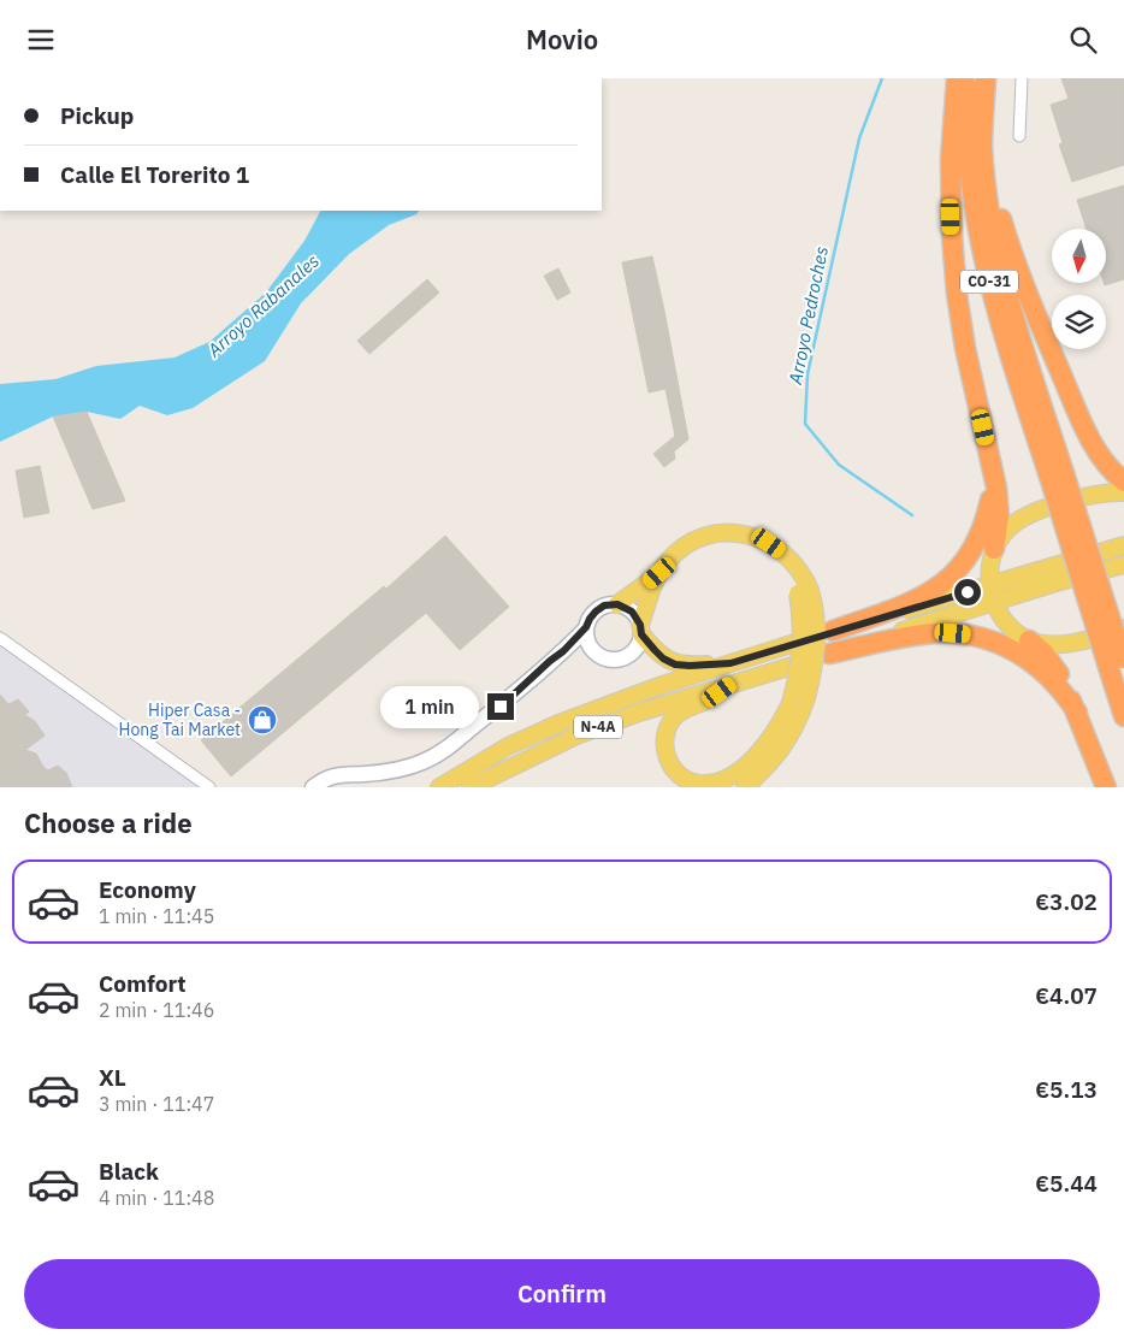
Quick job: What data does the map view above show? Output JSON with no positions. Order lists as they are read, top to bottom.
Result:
{
  "streets": {
    "highway": ["CO-31"],
    "main road": ["N-4A"]
  },
  "water": ["Arroyo Rabanales", "Arroyo Pedroches"],
  "places": {
    "shop": ["Hiper Casa - Hong Tai Market"]
  },
  "north": "bottom",
  "page": {
    "header": "Movio",
    "banner": ["Pickup", "Calle El Torerito 1"],
    "bubble": "1 min",
    "heading": "Choose a ride",
    "list": [
      {
        "name": "Economy",
        "note": "1 min · 11:45",
        "value": "€3.02"
      },
      {
        "name": "Comfort",
        "note": "2 min · 11:46",
        "value": "€4.07"
      },
      {
        "name": "XL",
        "note": "3 min · 11:47",
        "value": "€5.13"
      },
      {
        "name": "Black",
        "note": "4 min · 11:48",
        "value": "€5.44"
      }
    ],
    "buttons": "Confirm"
  }
}
